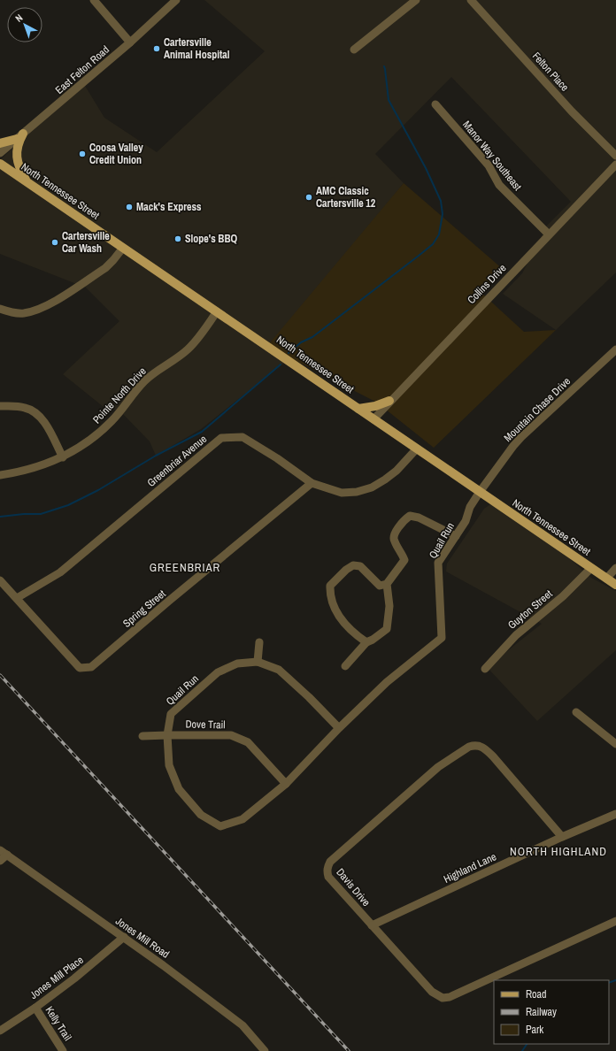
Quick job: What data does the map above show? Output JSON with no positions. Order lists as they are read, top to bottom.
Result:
{
  "streets": {
    "main road": ["North Tennessee Street"],
    "street": [
      "East Felton Road",
      "Felton Place",
      "Manor Way Southeast",
      "Collins Drive",
      "Pointe North Drive",
      "Mountain Chase Drive",
      "Greenbriar Avenue",
      "Quail Run",
      "Spring Street",
      "Guyton Street",
      "Dove Trail",
      "Highland Lane",
      "Davis Drive",
      "Jones Mill Road",
      "Jones Mill Place",
      "Kelly Trail"
    ]
  },
  "crossings": [
    ["Manor Way Southeast", "Collins Drive"],
    ["North Tennessee Street", "Collins Drive"],
    ["North Tennessee Street", "Pointe North Drive"],
    ["North Tennessee Street", "Mountain Chase Drive"],
    ["North Tennessee Street", "Greenbriar Avenue"],
    ["North Tennessee Street", "Quail Run"],
    ["North Tennessee Street", "Guyton Street"],
    ["Mountain Chase Drive", "Quail Run"],
    ["Greenbriar Avenue", "Spring Street"],
    ["Quail Run", "Dove Trail"],
    ["Highland Lane", "Davis Drive"],
    ["Jones Mill Road", "Jones Mill Place"],
    ["Jones Mill Place", "Kelly Trail"]
  ],
  "districts": ["GREENBRIAR", "NORTH HIGHLAND"],
  "places": [
    "Cartersville Animal Hospital",
    "Coosa Valley Credit Union",
    "AMC Classic Cartersville 12",
    "Mack's Express",
    "Slope's BBQ",
    "Cartersville Car Wash"
  ],
  "legend": ["Road", "Railway", "Park"],
  "north": "top left"
}
